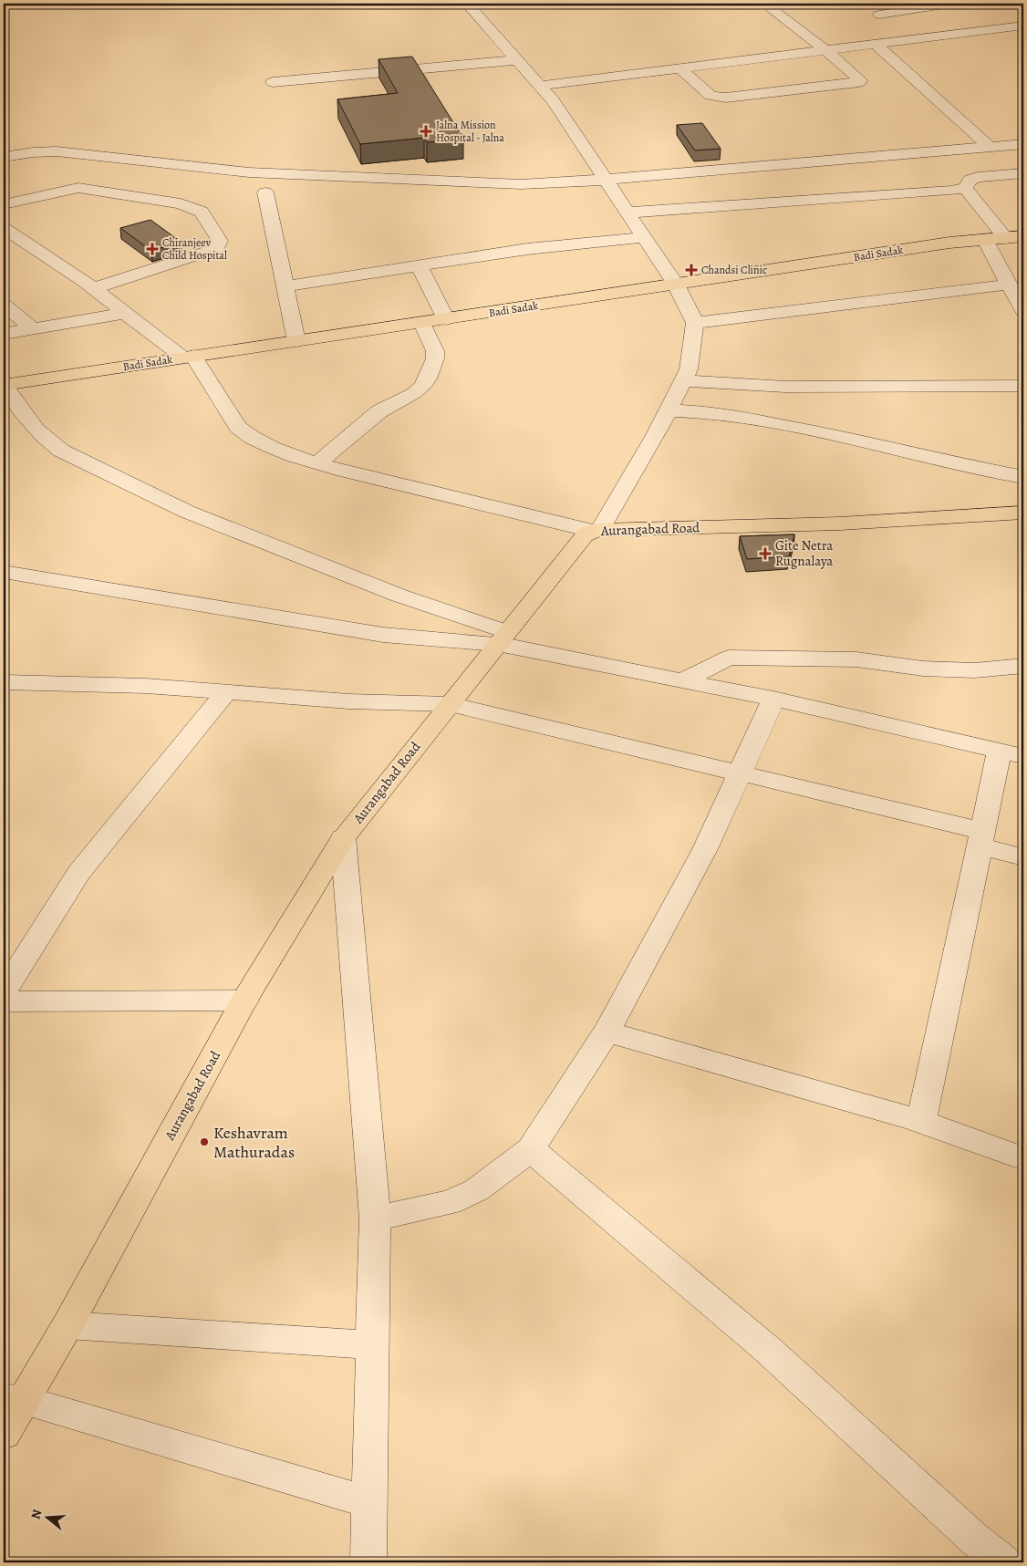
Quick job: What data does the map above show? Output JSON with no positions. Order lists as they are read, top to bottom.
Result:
{
  "streets": {
    "main road": ["Badi Sadak", "Aurangabad Road"]
  },
  "places": {
    "health": [
      "Jalna Mission Hospital - Jalna",
      "Chiranjeev Child Hospital",
      "Chandsi Clinic",
      "Gite Netra Rugnalaya"
    ],
    "other": ["Keshavram Mathuradas"]
  },
  "north": "left"
}
